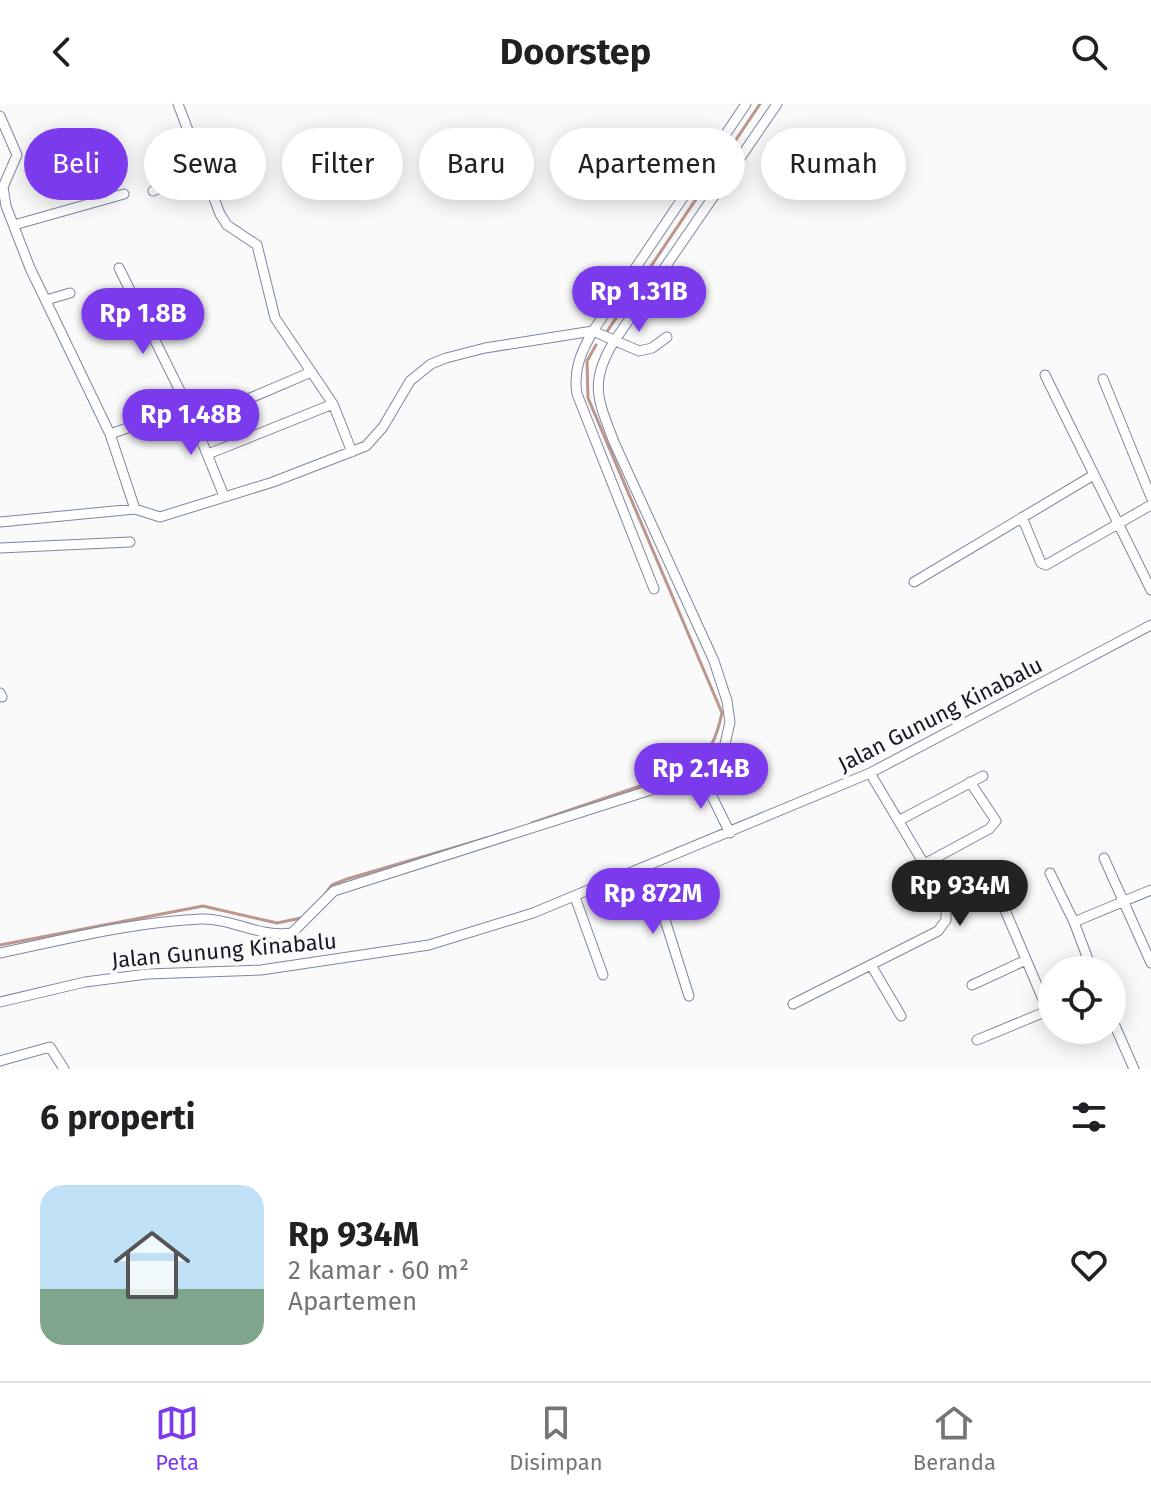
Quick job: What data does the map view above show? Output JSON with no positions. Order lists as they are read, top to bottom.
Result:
{
  "streets": {
    "street": ["Jalan Gunung Kinabalu"]
  },
  "page": {
    "header": "Doorstep",
    "chip": [
      "Beli",
      "Sewa",
      "Filter",
      "Baru",
      "Apartemen",
      "Rumah"
    ],
    "price": [
      "Rp 1.31B",
      "Rp 1.8B",
      "Rp 1.48B",
      "Rp 2.14B",
      "Rp 934M",
      "Rp 872M"
    ],
    "heading": "6 properti",
    "list": [
      {
        "name": "Rp 934M",
        "note": "2 kamar · 60 m² · Apartemen"
      }
    ],
    "tabs": ["Peta", "Disimpan", "Beranda"]
  }
}
